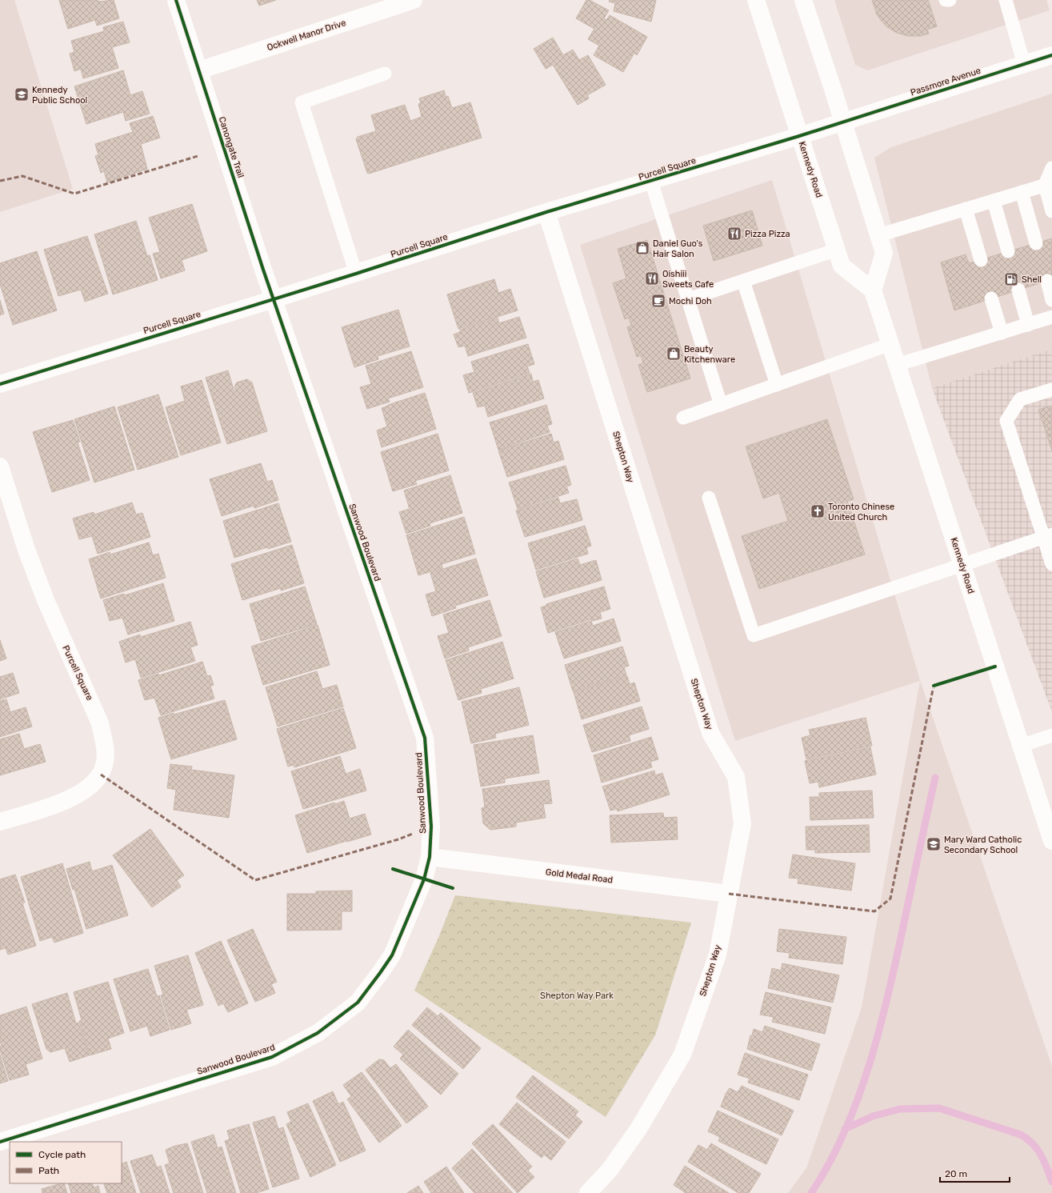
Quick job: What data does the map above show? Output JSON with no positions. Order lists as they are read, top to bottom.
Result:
{
  "streets": {
    "street": [
      "Ockwell Manor Drive",
      "Passmore Avenue",
      "Canongate Trail",
      "Purcell Square",
      "Kennedy Road",
      "Shepton Way",
      "Sanwood Boulevard",
      "Gold Medal Road"
    ]
  },
  "crossings": [
    ["Ockwell Manor Drive", "Canongate Trail"],
    ["Passmore Avenue", "Purcell Square"],
    ["Canongate Trail", "Purcell Square"],
    ["Canongate Trail", "Sanwood Boulevard"],
    ["Purcell Square", "Kennedy Road"],
    ["Purcell Square", "Shepton Way"],
    ["Purcell Square", "Sanwood Boulevard"],
    ["Shepton Way", "Gold Medal Road"],
    ["Sanwood Boulevard", "Gold Medal Road"]
  ],
  "parks": ["Shepton Way Park"],
  "places": {
    "school or university": ["Kennedy Public School", "Mary Ward Catholic Secondary School"],
    "restaurant": ["Pizza Pizza", "Oishiii Sweets Cafe"],
    "shop": ["Daniel Guo's Hair Salon", "Beauty Kitchenware"],
    "fuel station": ["Shell"],
    "cafe": ["Mochi Doh"],
    "church": ["Toronto Chinese United Church"]
  },
  "legend": ["Cycle path", "Path"],
  "scale_bar": "20 m"
}
